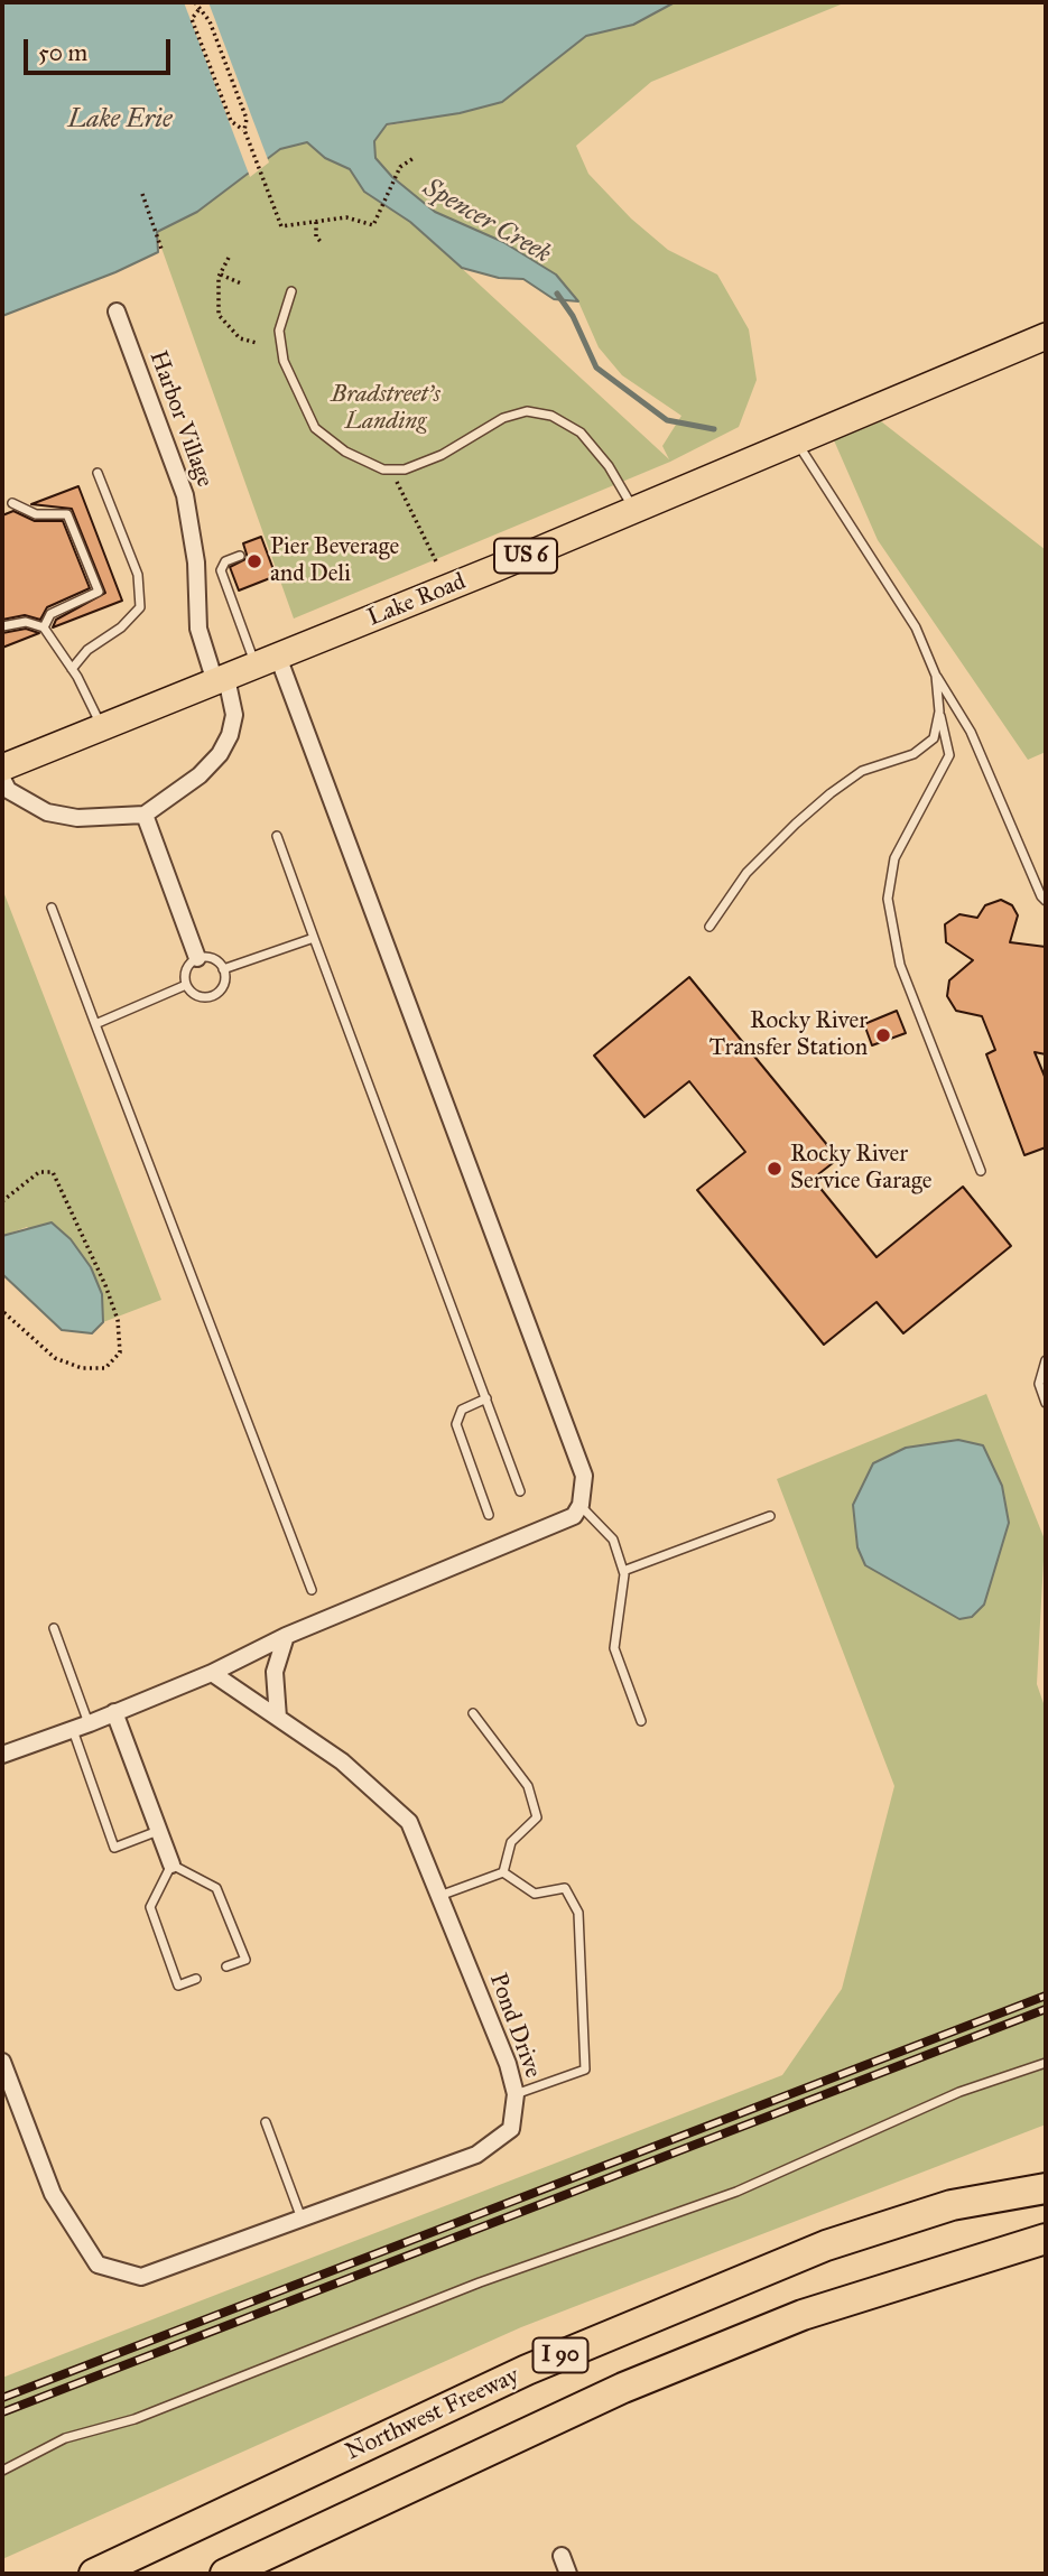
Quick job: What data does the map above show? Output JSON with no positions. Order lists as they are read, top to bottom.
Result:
{
  "streets": {
    "highway": ["I 90", "Northwest Freeway"],
    "main road": ["US 6", "Lake Road"],
    "street": ["Harbor Village", "Pond Drive"]
  },
  "crossings": [
    ["Harbor Village", "Lake Road"]
  ],
  "water": ["Lake Erie", "Spencer Creek"],
  "parks": ["Bradstreet's Landing"],
  "places": ["Pier Beverage and Deli", "Rocky River Transfer Station", "Rocky River Service Garage"],
  "scale_bar": "50 m"
}
